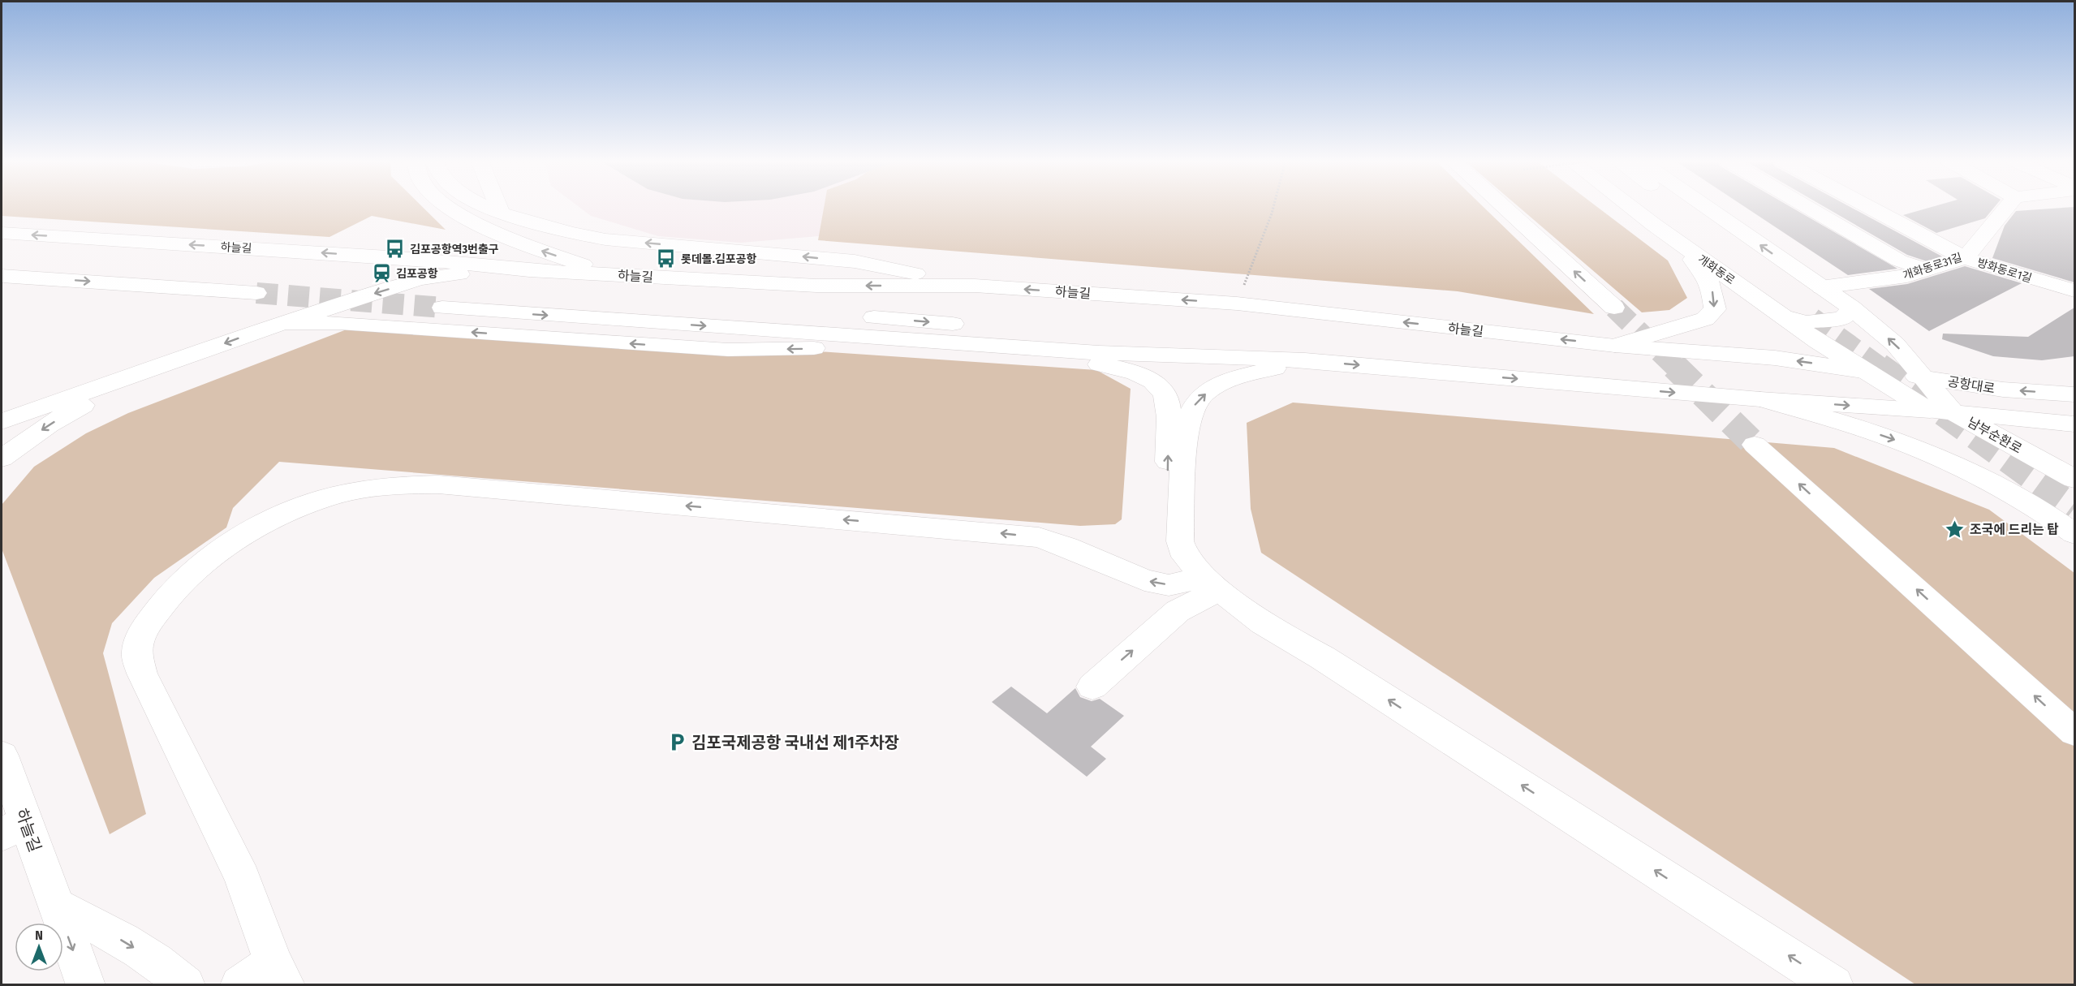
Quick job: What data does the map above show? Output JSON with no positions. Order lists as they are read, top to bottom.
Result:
{
  "streets": {
    "main road": [
      "하늘길",
      "개화동로31길",
      "개화동로",
      "방화동로1길",
      "공항대로",
      "남부순환로"
    ]
  },
  "crossings": [
    ["하늘길", "개화동로"],
    ["하늘길", "공항대로"],
    ["하늘길", "남부순환로"],
    ["개화동로31길", "방화동로1길"],
    ["개화동로", "공항대로"],
    ["개화동로", "남부순환로"],
    ["공항대로", "남부순환로"]
  ],
  "places": {
    "bus stop": ["김포공항역3번출구", "롯데몰.김포공항"],
    "station": ["김포공항"],
    "place": ["조국에 드리는 탑"],
    "parking": ["김포국제공항 국내선 제1주차장"]
  },
  "north": "top"
}
